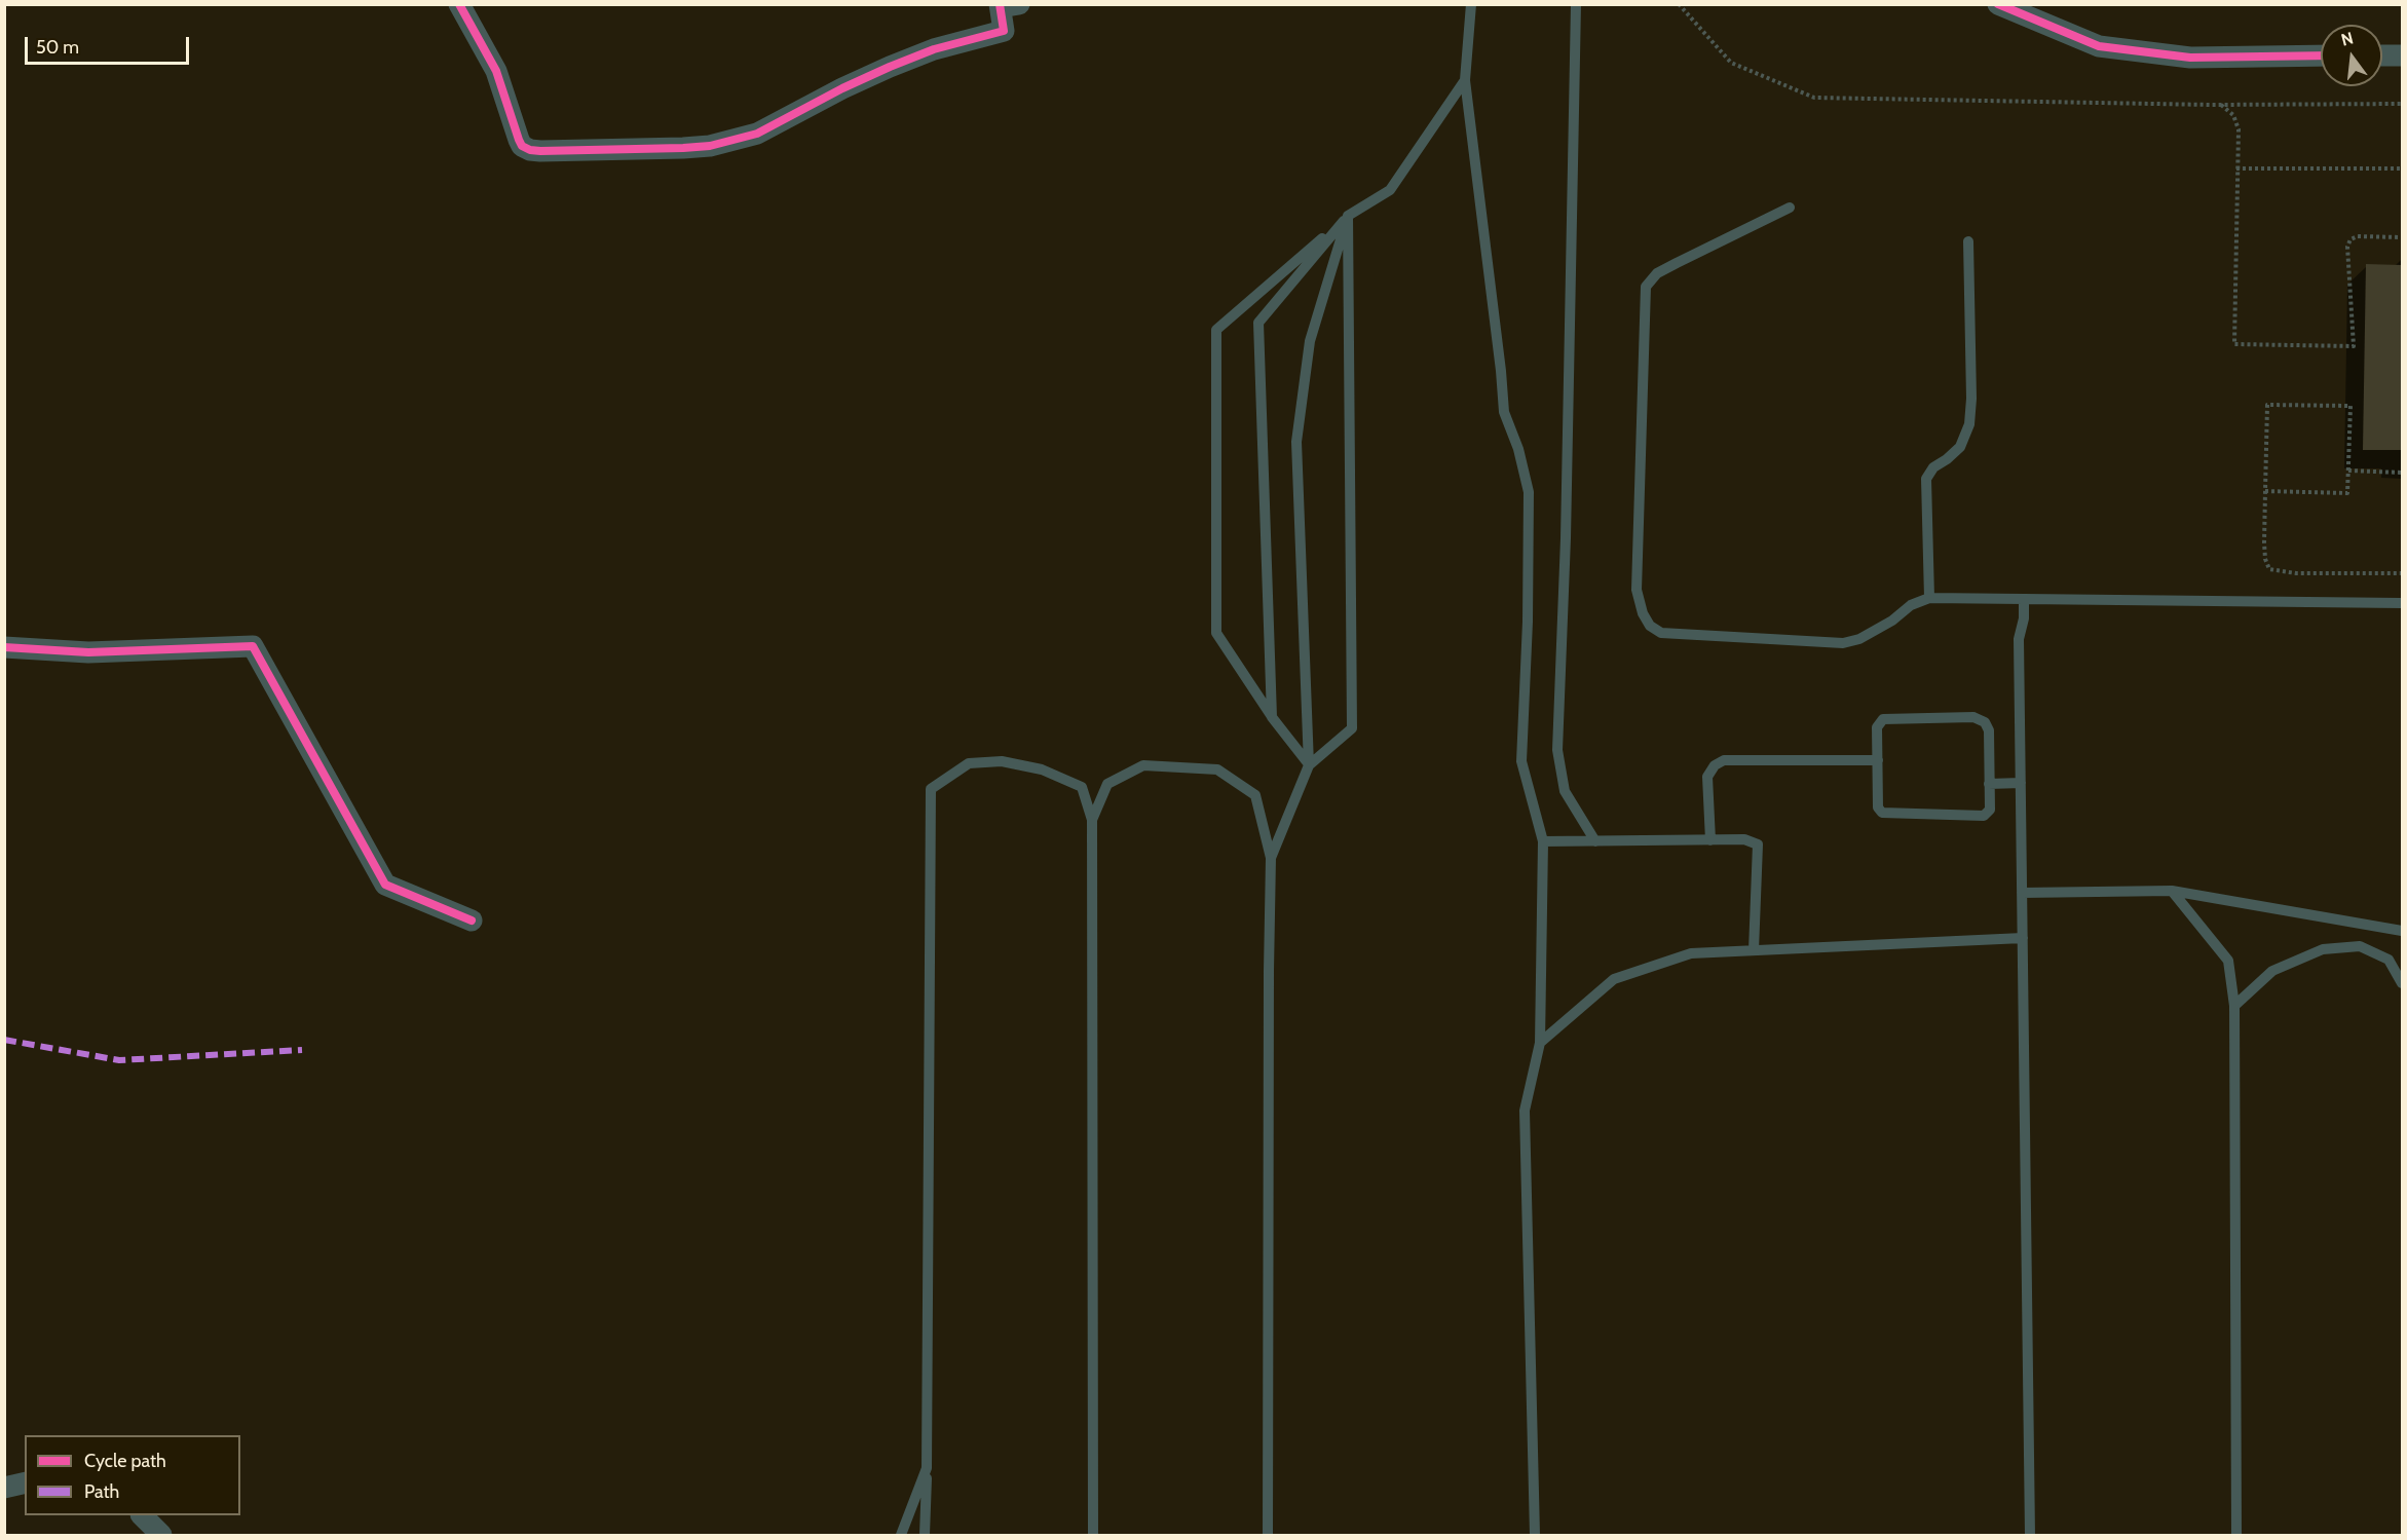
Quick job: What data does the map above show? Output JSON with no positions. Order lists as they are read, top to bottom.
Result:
{
  "legend": ["Cycle path", "Path"],
  "scale_bar": "50 m",
  "north": "top"
}
